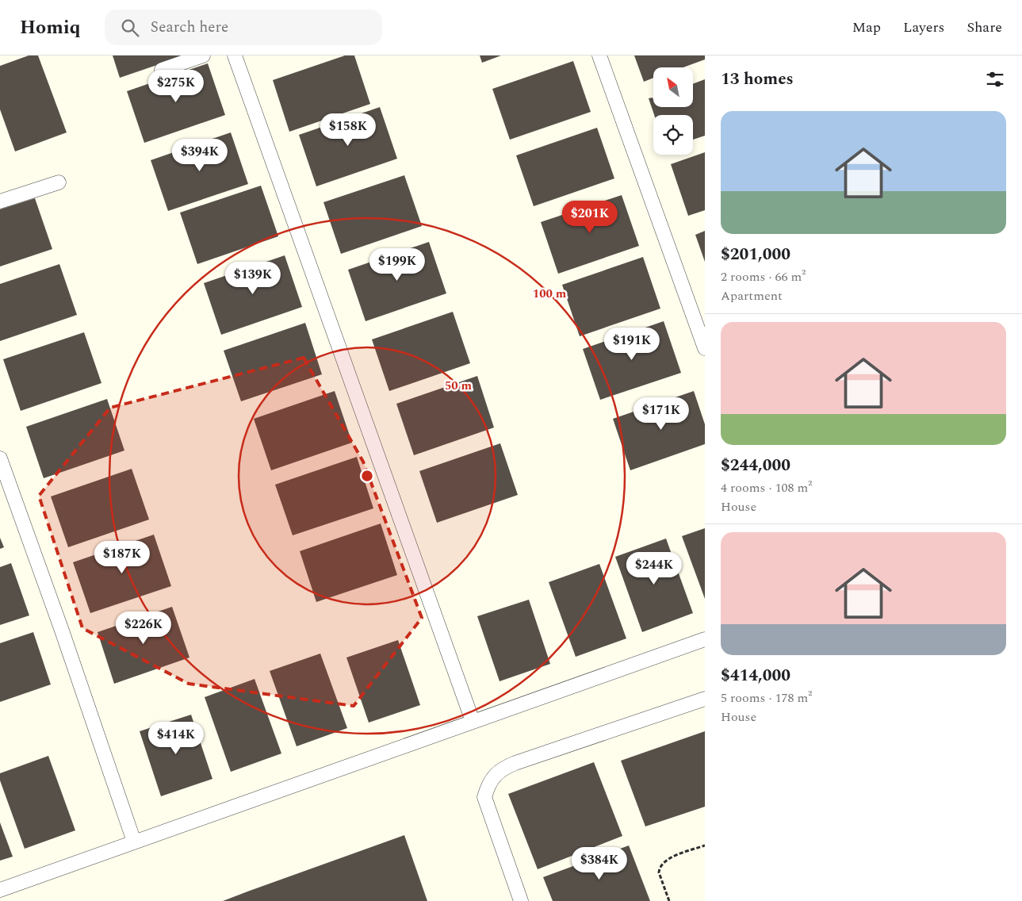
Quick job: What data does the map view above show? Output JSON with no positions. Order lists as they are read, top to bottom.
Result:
{
  "north": "top left",
  "page": {
    "header": "Homiq",
    "search": "Search here",
    "nav": ["Map", "Layers", "Share"],
    "heading": "13 homes",
    "price": [
      "$275K",
      "$158K",
      "$394K",
      "$201K",
      "$199K",
      "$139K",
      "$191K",
      "$171K",
      "$187K",
      "$244K",
      "$226K",
      "$414K",
      "$384K"
    ],
    "list": [
      {
        "name": "$201,000",
        "note": "2 rooms · 66 m² · Apartment"
      },
      {
        "name": "$244,000",
        "note": "4 rooms · 108 m² · House"
      },
      {
        "name": "$414,000",
        "note": "5 rooms · 178 m² · House"
      }
    ]
  },
  "rings": ["100 m", "50 m"]
}
